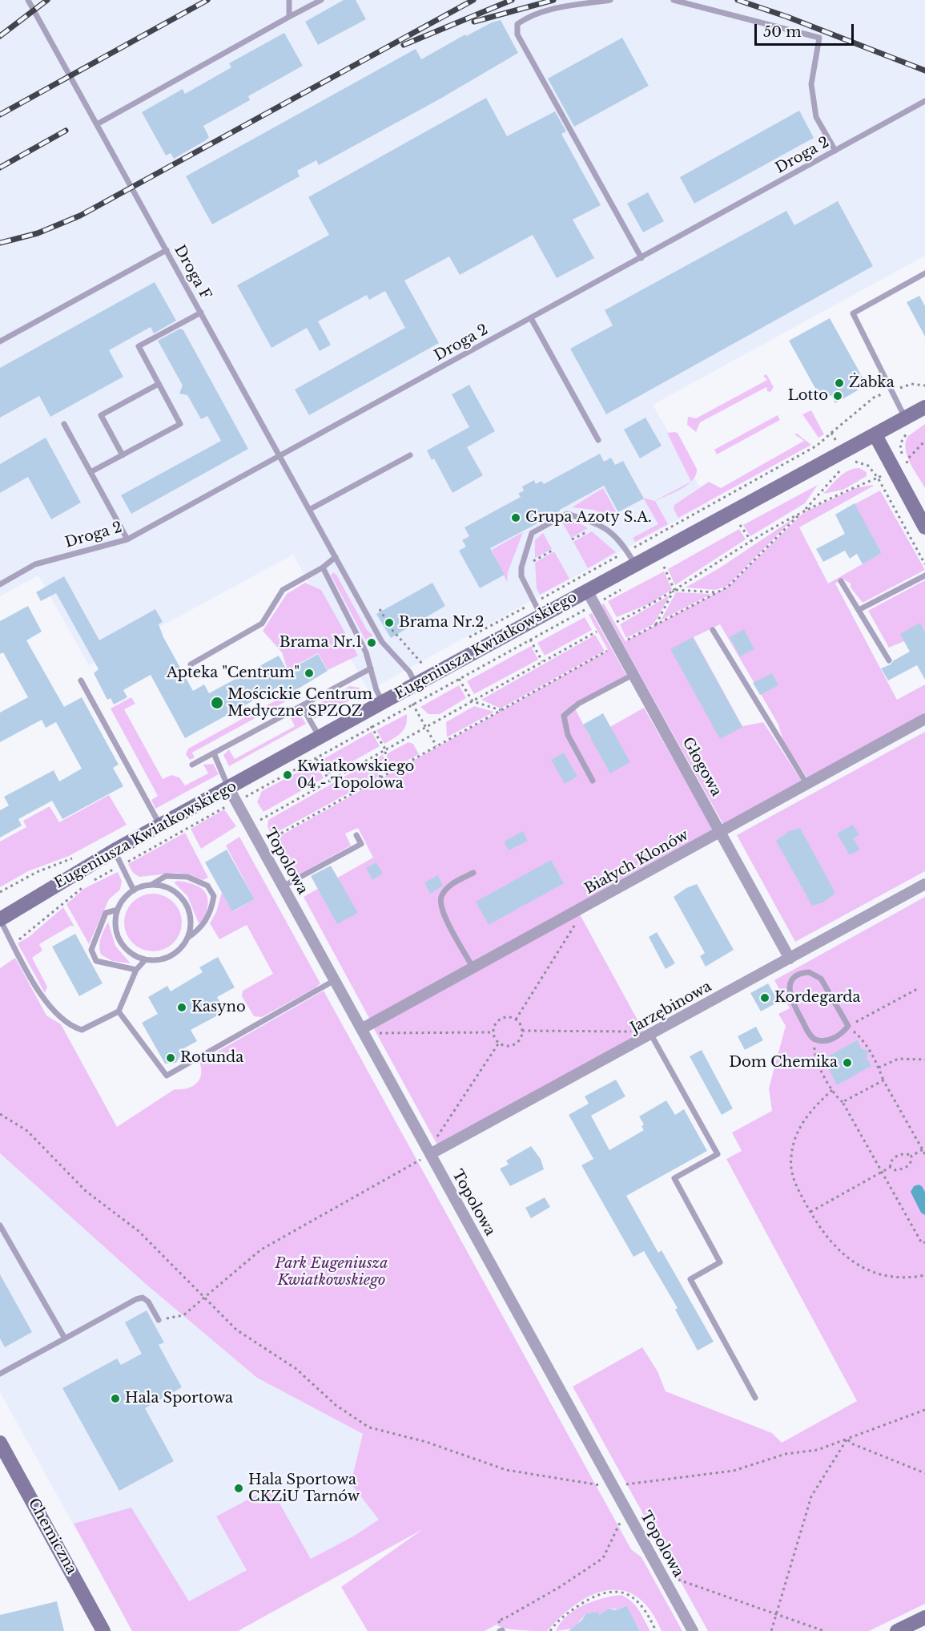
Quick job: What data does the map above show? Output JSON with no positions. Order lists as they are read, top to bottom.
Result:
{
  "streets": {
    "main road": ["Eugeniusza Kwiatkowskiego", "Chemiczna"],
    "street": [
      "Głogowa",
      "Topolowa",
      "Białych Klonów",
      "Jarzębinowa"
    ],
    "lane": ["Droga 2", "Droga F"]
  },
  "crossings": [
    ["Droga 2", "Droga F"],
    ["Droga F", "Eugeniusza Kwiatkowskiego"],
    ["Eugeniusza Kwiatkowskiego", "Głogowa"],
    ["Eugeniusza Kwiatkowskiego", "Topolowa"],
    ["Głogowa", "Białych Klonów"],
    ["Głogowa", "Jarzębinowa"],
    ["Topolowa", "Białych Klonów"],
    ["Topolowa", "Jarzębinowa"]
  ],
  "parks": ["Park Eugeniusza Kwiatkowskiego"],
  "places": [
    "Żabka",
    "Lotto",
    "Grupa Azoty S.A.",
    "Brama Nr.2",
    "Brama Nr.1",
    "Apteka \"Centrum\"",
    "Mościckie Centrum Medyczne SPZOZ",
    "Kwiatkowskiego 04 - Topolowa",
    "Kordegarda",
    "Kasyno",
    "Rotunda",
    "Dom Chemika",
    "Hala Sportowa",
    "Hala Sportowa CKZiU Tarnów"
  ],
  "scale_bar": "50 m"
}
